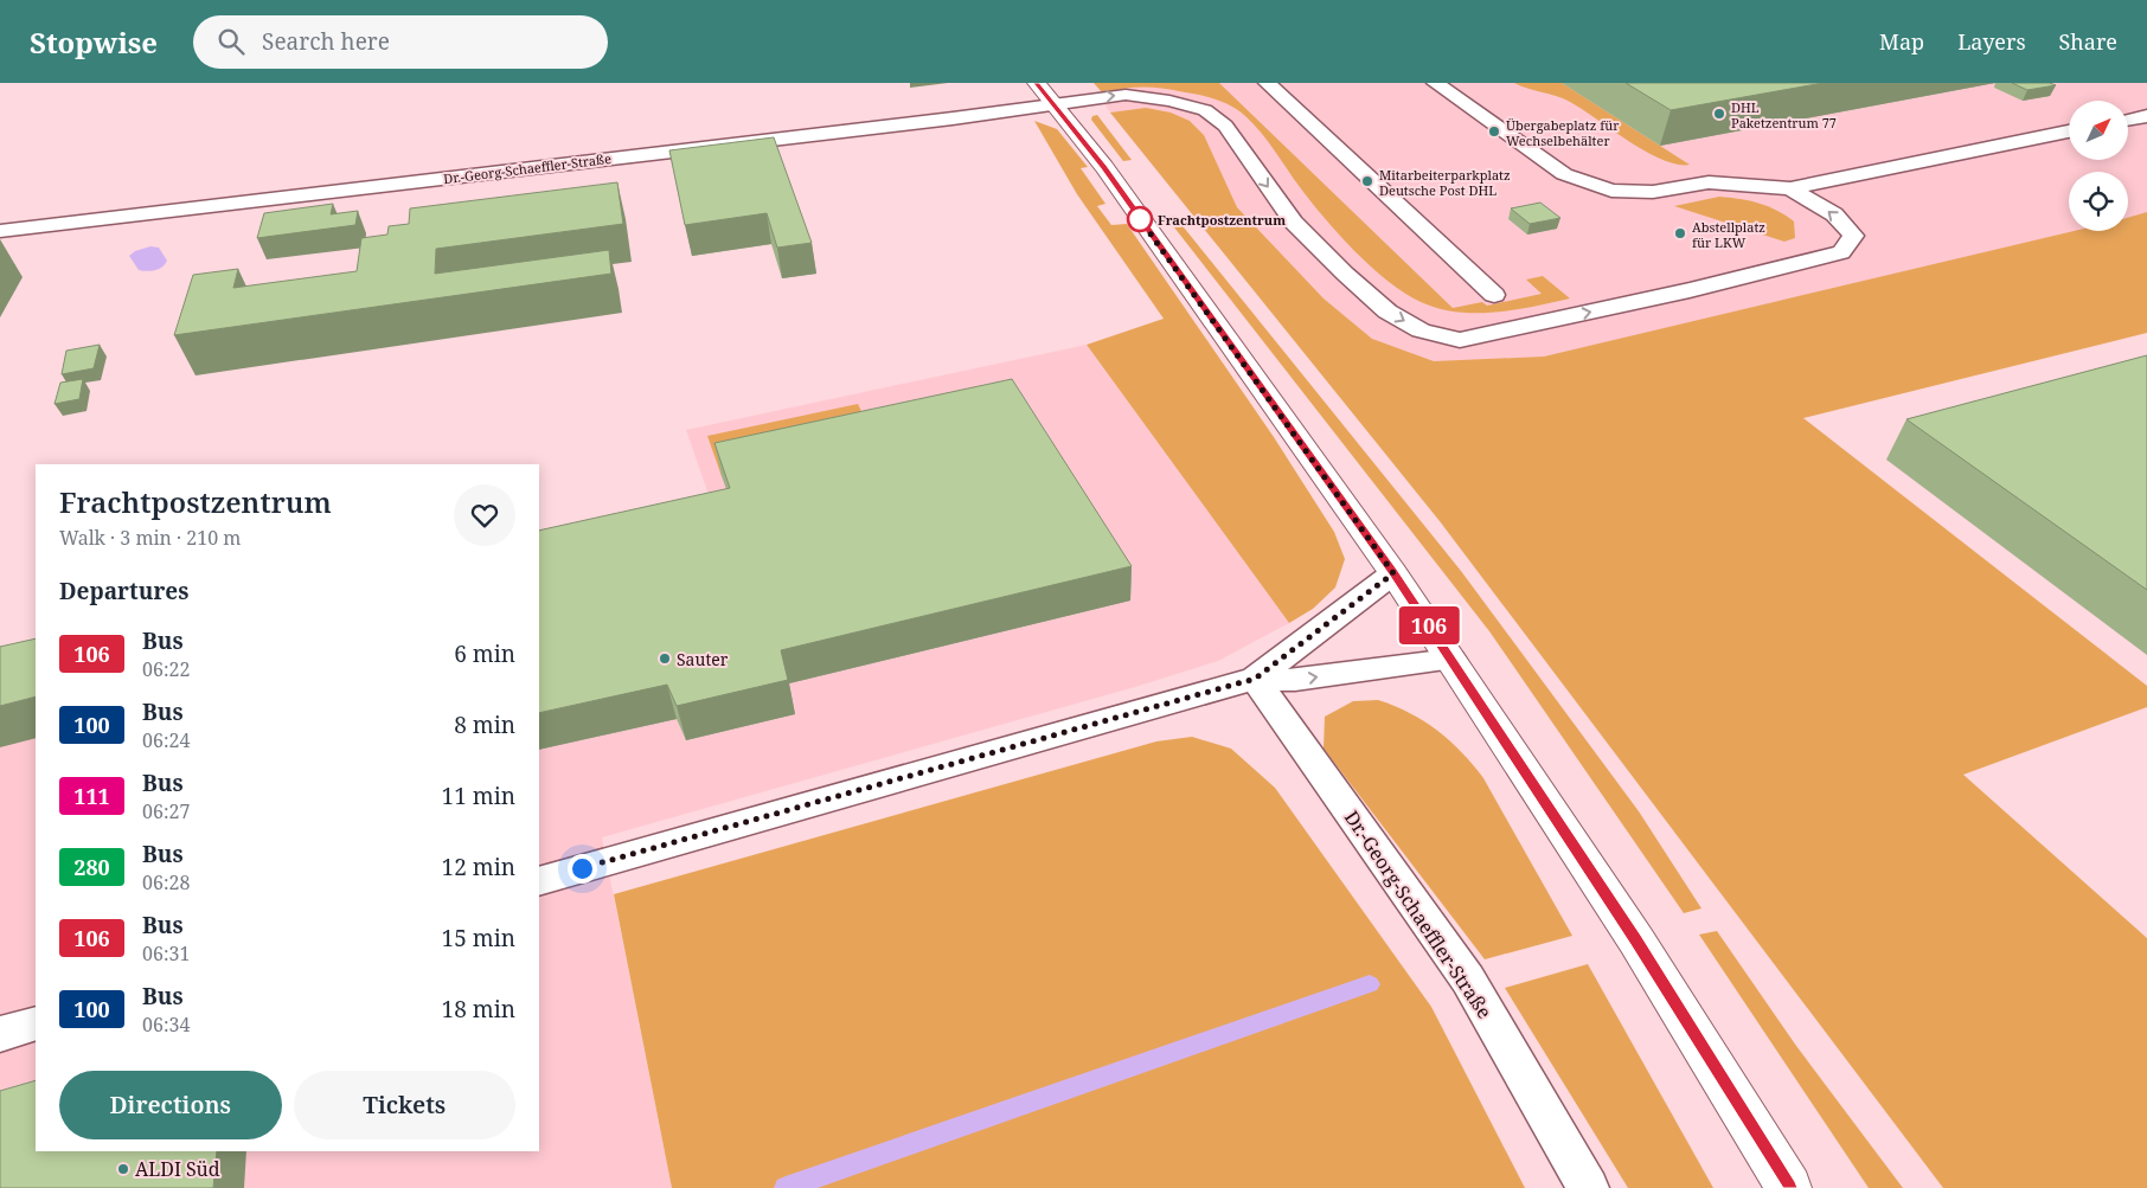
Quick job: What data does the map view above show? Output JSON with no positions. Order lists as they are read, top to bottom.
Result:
{
  "streets": {
    "lane": ["Dr.-Georg-Schaeffler-Straße"]
  },
  "places": [
    "DHL Paketzentrum 77",
    "Übergabeplatz für Wechselbehälter",
    "Mitarbeiterparkplatz Deutsche Post DHL",
    "Frachtpostzentrum",
    "Abstellplatz für LKW",
    "Sauter",
    "ALDI Süd"
  ],
  "lines": ["bus line 106"],
  "north": "top right",
  "page": {
    "header": "Stopwise",
    "search": "Search here",
    "nav": ["Map", "Layers", "Share"],
    "on_map": "106",
    "heading": [
      ["Frachtpostzentrum", "Walk · 3 min · 210 m"],
      "Departures"
    ],
    "list": [
      {
        "mark": "106",
        "name": "Bus",
        "note": "06:22",
        "value": "6 min"
      },
      {
        "mark": "100",
        "name": "Bus",
        "note": "06:24",
        "value": "8 min"
      },
      {
        "mark": "111",
        "name": "Bus",
        "note": "06:27",
        "value": "11 min"
      },
      {
        "mark": "280",
        "name": "Bus",
        "note": "06:28",
        "value": "12 min"
      },
      {
        "mark": "106",
        "name": "Bus",
        "note": "06:31",
        "value": "15 min"
      },
      {
        "mark": "100",
        "name": "Bus",
        "note": "06:34",
        "value": "18 min"
      }
    ],
    "buttons": ["Directions", "Tickets"]
  }
}
